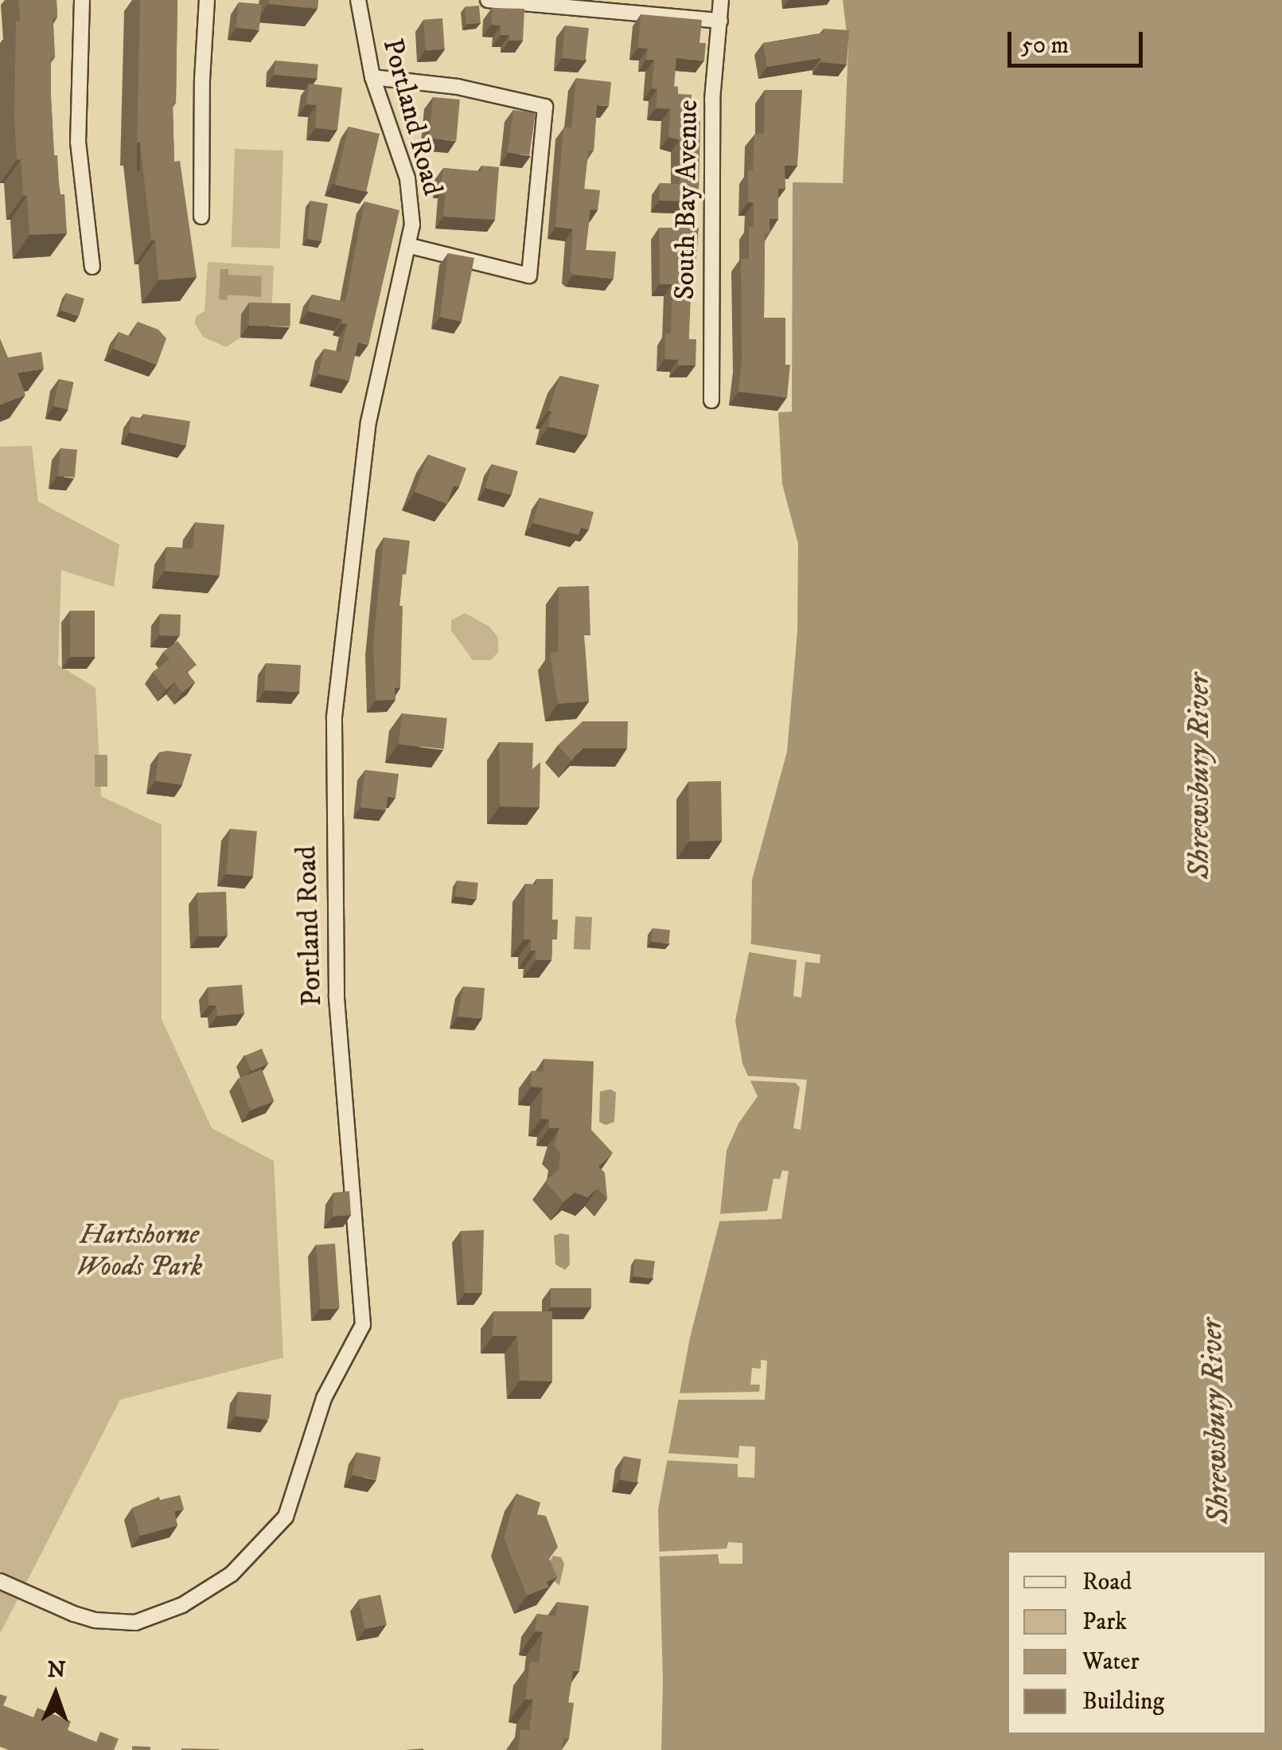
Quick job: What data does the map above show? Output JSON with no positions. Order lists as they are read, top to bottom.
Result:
{
  "streets": {
    "street": ["Portland Road", "South Bay Avenue"]
  },
  "water": ["Shrewsbury River"],
  "parks": ["Hartshorne Woods Park"],
  "legend": [
    "Road",
    "Park",
    "Water",
    "Building"
  ],
  "scale_bar": "50 m",
  "north": "top"
}
